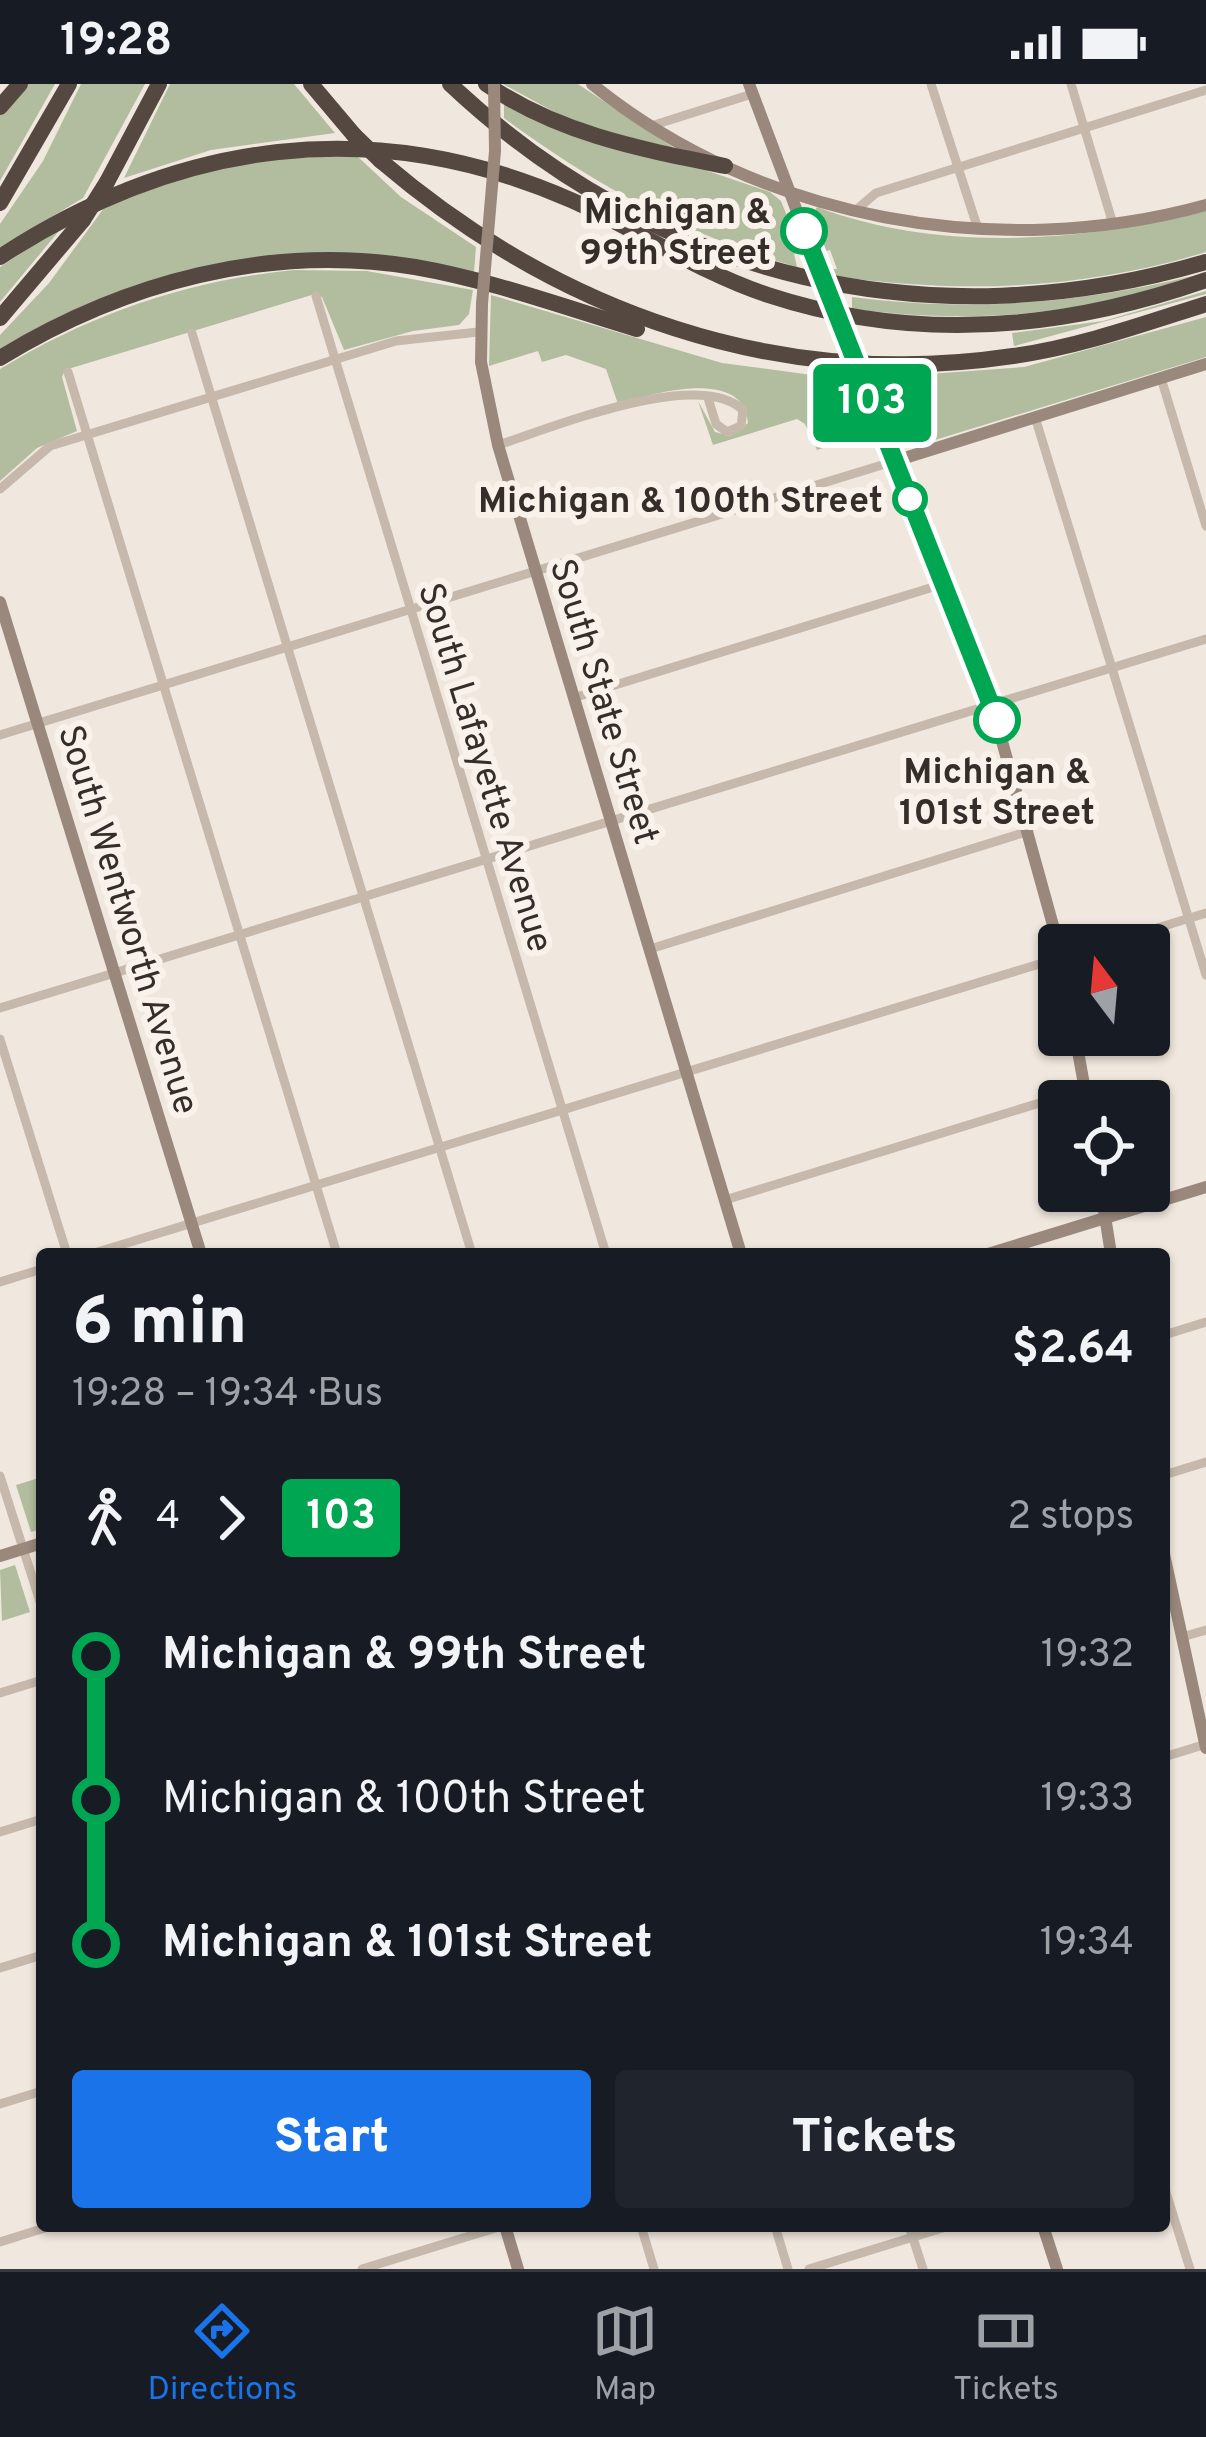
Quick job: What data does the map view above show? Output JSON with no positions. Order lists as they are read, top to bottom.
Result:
{
  "streets": {
    "street": ["South State Street", "South Lafayette Avenue", "South Wentworth Avenue"]
  },
  "places": ["Michigan & 99th Street", "Michigan & 100th Street", "Michigan & 101st Street"],
  "lines": ["bus line 103"],
  "north": "top",
  "page": {
    "status": "19:28",
    "on_map": "103",
    "heading": ["6 min", "19:28 – 19:34 · Bus", "$2.64"],
    "legs": ["4", "103", "2 stops"],
    "list": [
      {
        "name": "Michigan & 99th Street",
        "value": "19:32"
      },
      {
        "name": "Michigan & 100th Street",
        "value": "19:33"
      },
      {
        "name": "Michigan & 101st Street",
        "value": "19:34"
      }
    ],
    "buttons": ["Start", "Tickets"],
    "tabs": ["Directions", "Map", "Tickets"]
  }
}
